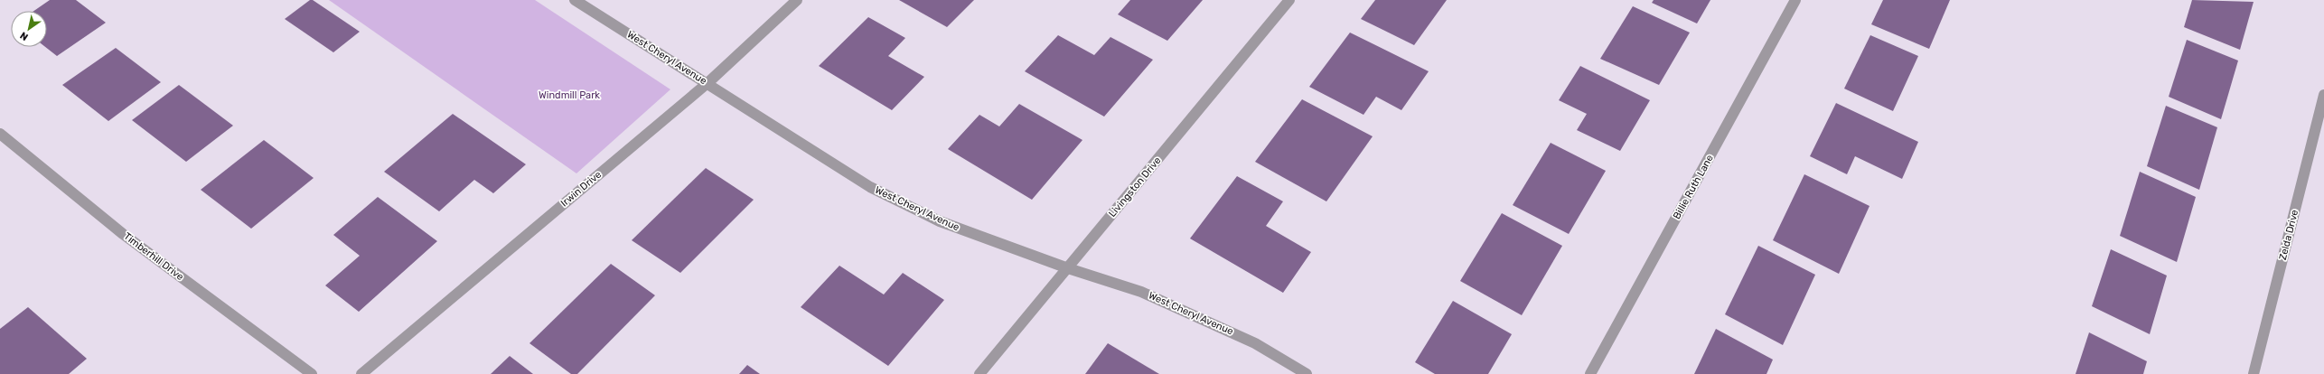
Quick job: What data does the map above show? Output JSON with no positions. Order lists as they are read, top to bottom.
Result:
{
  "streets": {
    "street": [
      "West Cheryl Avenue",
      "Livingston Drive",
      "Billie Ruth Lane",
      "Irwin Drive",
      "Zelda Drive",
      "Timberhill Drive"
    ]
  },
  "crossings": [
    ["West Cheryl Avenue", "Livingston Drive"],
    ["West Cheryl Avenue", "Irwin Drive"]
  ],
  "parks": ["Windmill Park"],
  "north": "bottom left"
}
